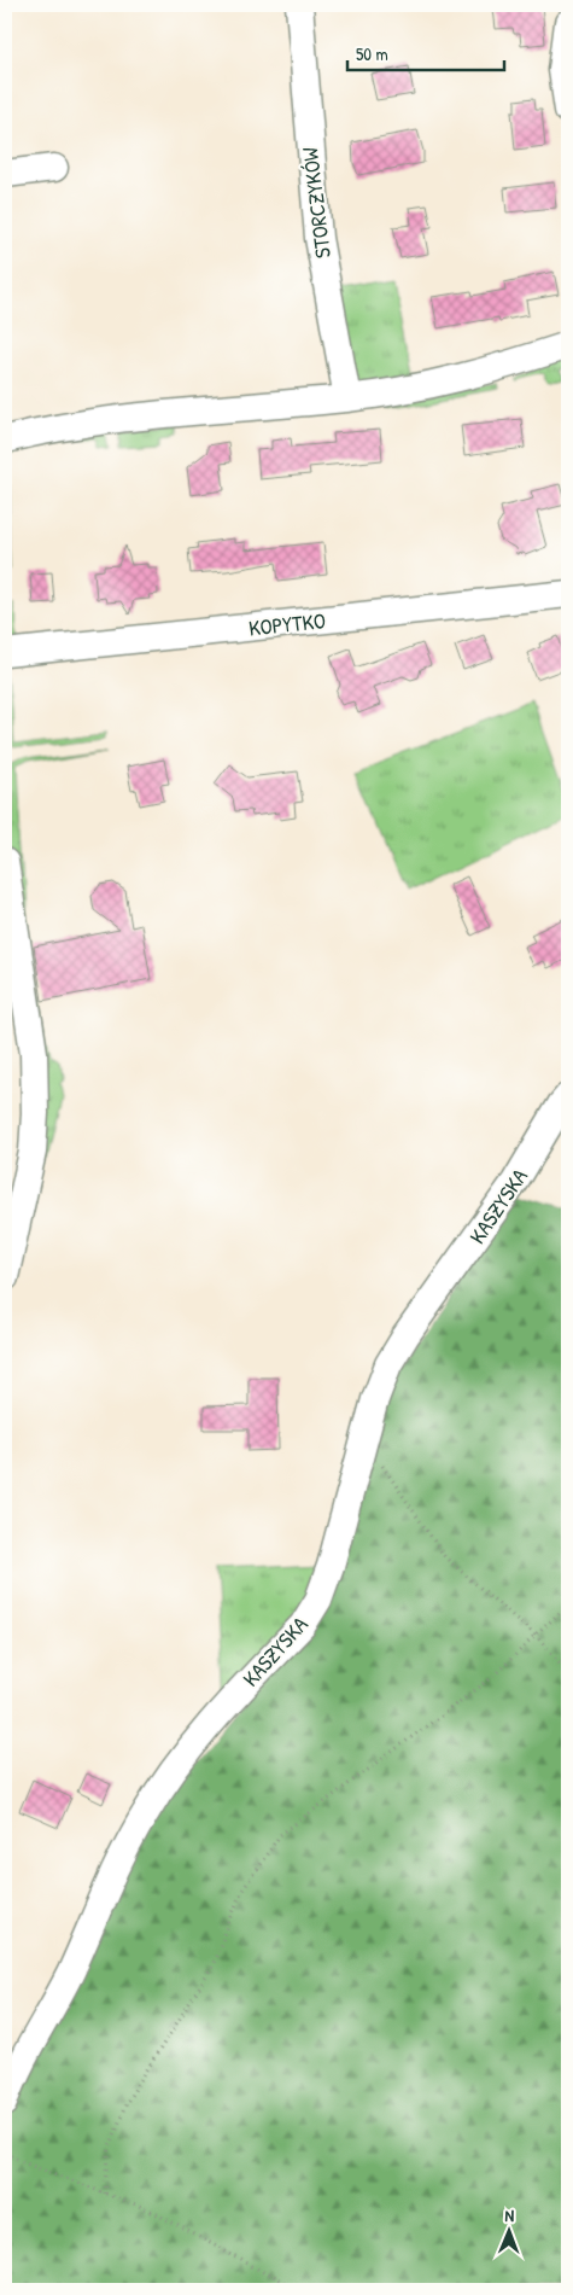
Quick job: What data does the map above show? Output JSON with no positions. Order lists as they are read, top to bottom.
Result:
{
  "streets": {
    "street": ["STORCZYKÓW", "KOPYTKO", "KASZYSKA"]
  },
  "scale_bar": "50 m",
  "north": "top"
}
